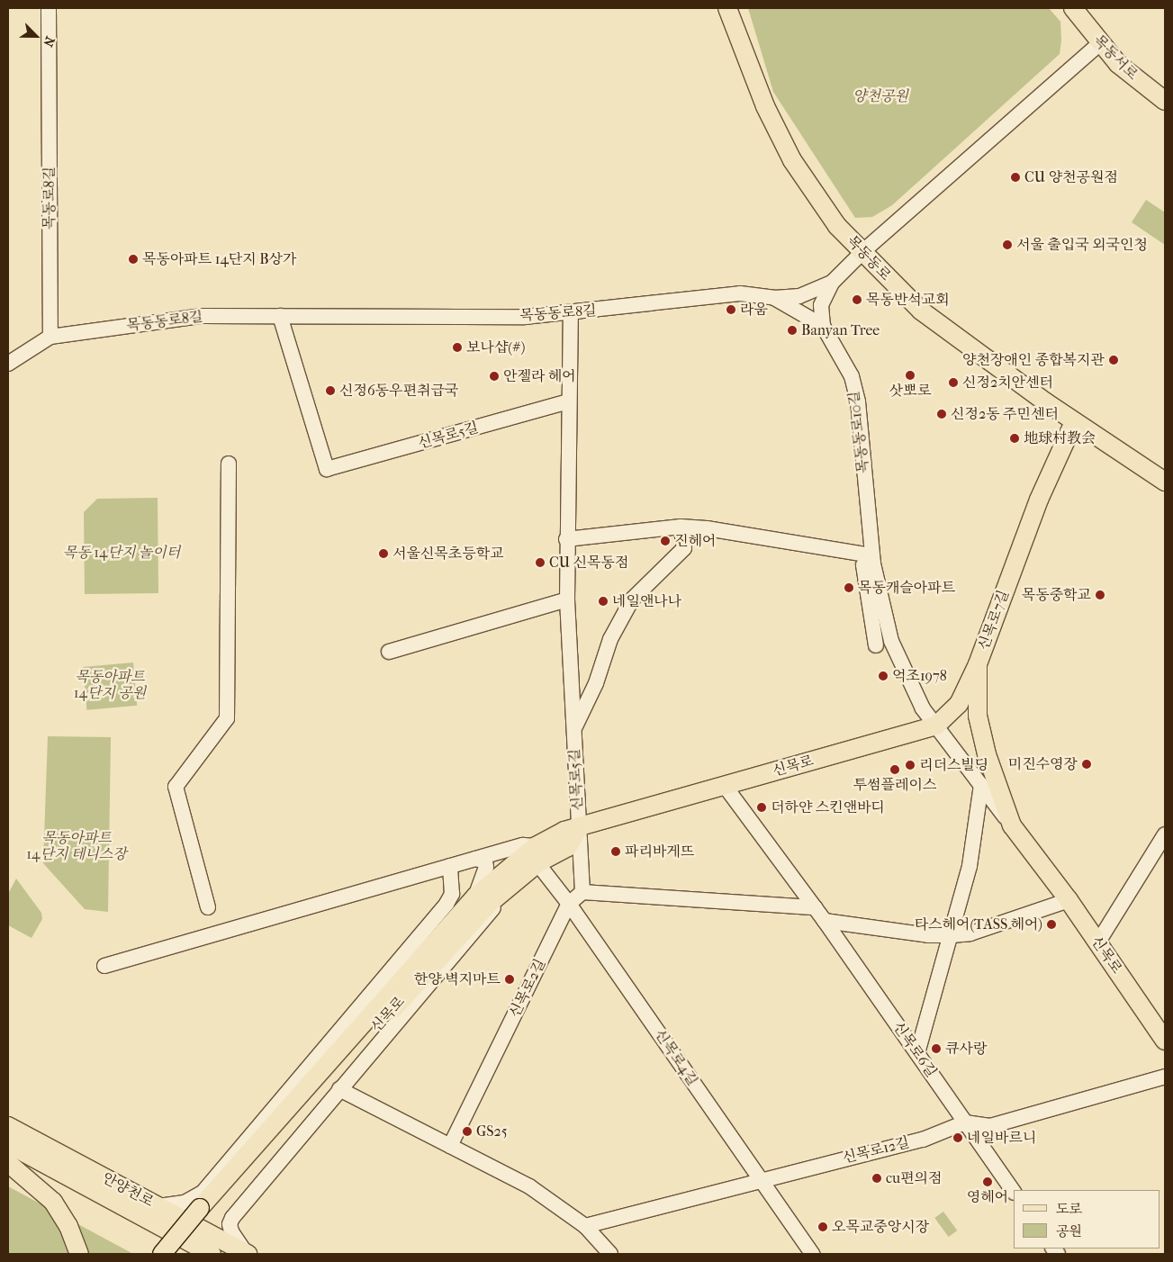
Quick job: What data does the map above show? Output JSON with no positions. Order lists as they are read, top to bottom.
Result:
{
  "streets": {
    "main road": [
      "목동서로",
      "목동동로",
      "신목로7길",
      "신목로",
      "안양천로"
    ],
    "street": [
      "목동로8길",
      "목동동로8길",
      "목동동로10길",
      "신목로5길",
      "신목로2길",
      "신목로6길",
      "신목로4길",
      "신목로12길"
    ]
  },
  "crossings": [
    ["목동서로", "목동동로10길"],
    ["목동로8길", "목동동로8길"],
    ["목동동로", "목동동로10길"],
    ["목동동로", "신목로7길"],
    ["목동동로8길", "목동동로10길"],
    ["목동동로8길", "신목로5길"],
    ["목동동로10길", "신목로"],
    ["신목로5길", "신목로"],
    ["신목로7길", "신목로"],
    ["신목로", "신목로6길"],
    ["신목로", "신목로4길"],
    ["신목로2길", "신목로4길"],
    ["신목로6길", "신목로12길"],
    ["신목로4길", "신목로12길"]
  ],
  "parks": [
    "양천공원",
    "목동 14단지 놀이터",
    "목동아파트 14단지 공원",
    "목동아파트 14단지 테니스장"
  ],
  "places": [
    "CU 양천공원점",
    "서울 출입국 외국인청",
    "목동아파트 14단지 B상가",
    "목동반석교회",
    "라움",
    "Banyan Tree",
    "보나샵(#)",
    "양천장애인 종합복지관",
    "삿뽀로",
    "안젤라 헤어",
    "신정2치안센터",
    "신정6동우편취급국",
    "신정2동 주민센터",
    "地球村教会",
    "진헤어",
    "서울신목초등학교",
    "CU 신목동점",
    "목동캐슬아파트",
    "목동중학교",
    "네일앤나나",
    "억조1978",
    "미진수영장",
    "리더스빌딩",
    "투썸플레이스",
    "더하얀 스킨앤바디",
    "파리바게뜨",
    "타스헤어(TASS 헤어)",
    "한양 벽지마트",
    "큐사랑",
    "GS25",
    "네일바르니",
    "cu편의점",
    "영헤어",
    "오목교중앙시장"
  ],
  "legend": ["도로", "공원"],
  "north": "bottom right"
}
